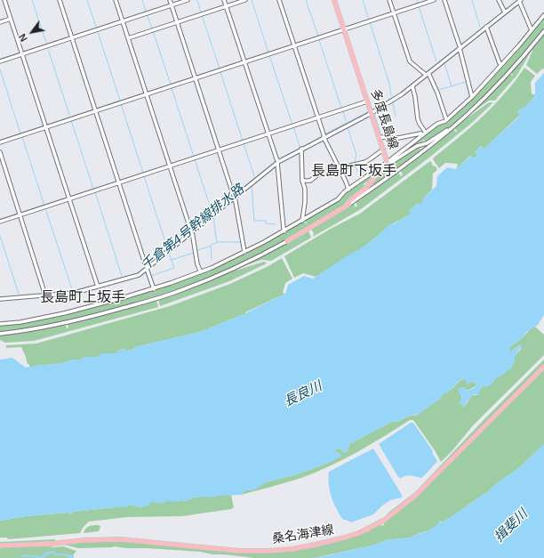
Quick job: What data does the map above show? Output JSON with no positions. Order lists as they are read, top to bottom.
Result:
{
  "streets": {
    "main road": ["多度長島線", "桑名海津線"]
  },
  "districts": ["長島町下坂手", "長島町上坂手"],
  "water": ["千倉第4号幹線排水路", "長良川", "揖斐川"],
  "north": "bottom left"
}
